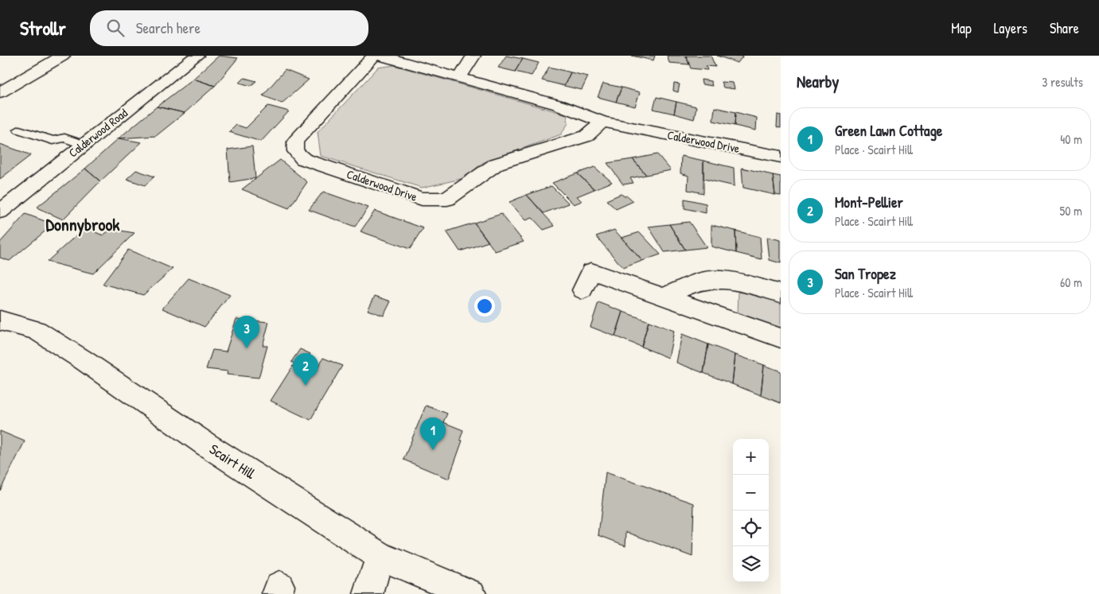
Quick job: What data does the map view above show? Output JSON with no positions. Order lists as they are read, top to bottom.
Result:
{
  "streets": {
    "street": ["Calderwood Road", "Calderwood Drive", "Scairt Hill"]
  },
  "districts": ["Donnybrook"],
  "page": {
    "header": "Strollr",
    "search": "Search here",
    "nav": ["Map", "Layers", "Share"],
    "heading": ["Nearby", "3 results"],
    "list": [
      {
        "mark": "1",
        "name": "Green Lawn Cottage",
        "note": "Place · Scairt Hill",
        "value": "40 m"
      },
      {
        "mark": "2",
        "name": "Mont-Pellier",
        "note": "Place · Scairt Hill",
        "value": "50 m"
      },
      {
        "mark": "3",
        "name": "San Tropez",
        "note": "Place · Scairt Hill",
        "value": "60 m"
      }
    ],
    "pins": ["3", "2", "1"],
    "map_buttons": ["+", "−"]
  }
}
